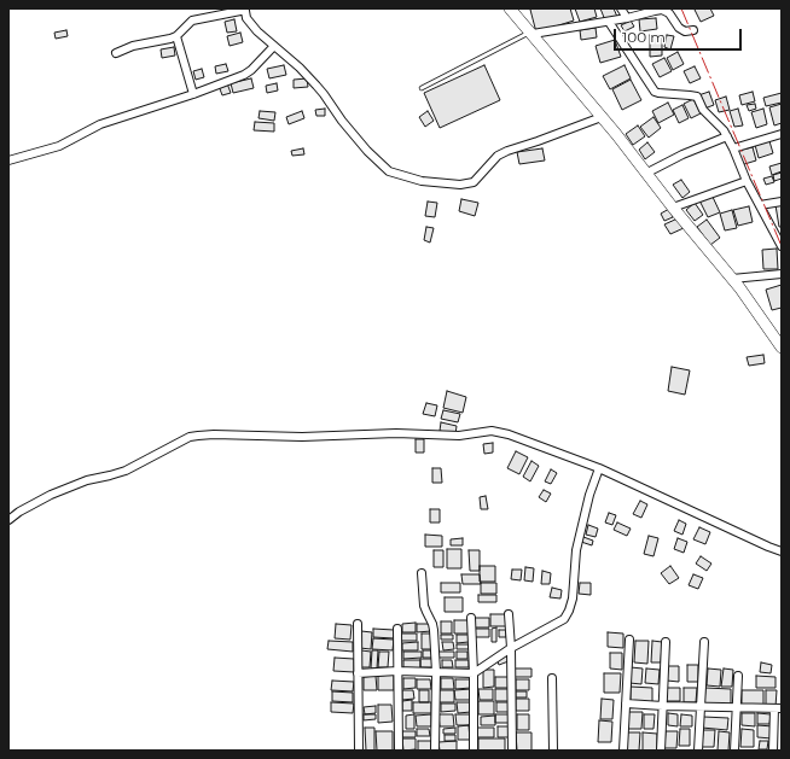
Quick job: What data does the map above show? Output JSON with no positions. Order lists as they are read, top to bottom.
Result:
{
  "scale_bar": "100 m"
}
